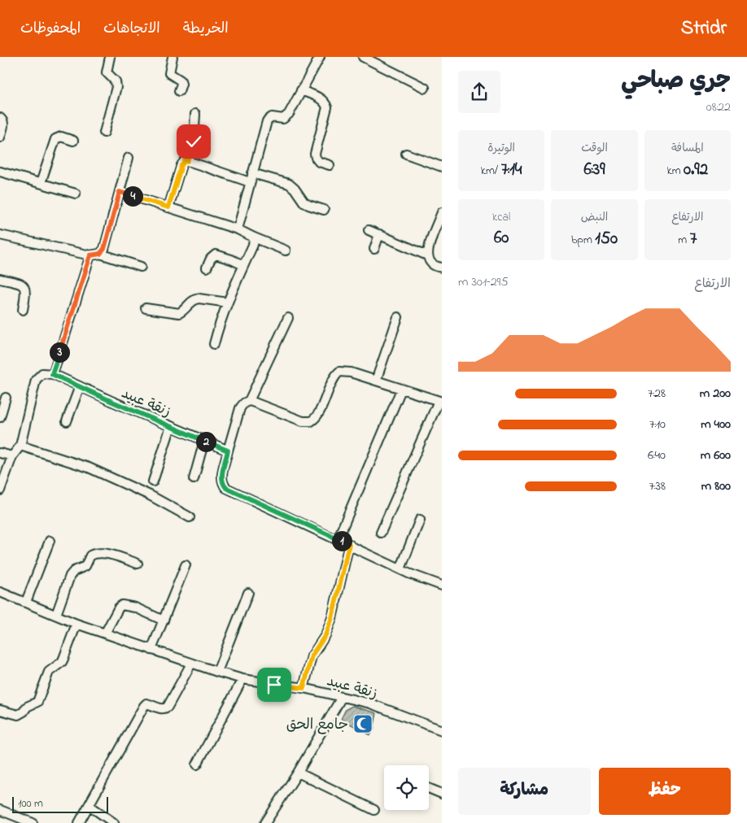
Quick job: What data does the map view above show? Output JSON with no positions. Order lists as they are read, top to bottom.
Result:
{
  "streets": {
    "street": ["زنقة عبيد"]
  },
  "places": {
    "mosque": ["جامع الحق"]
  },
  "scale_bar": "100 m",
  "page": {
    "header": "Stridr",
    "nav": ["الخريطة", "الاتجاهات", "المحفوظات"],
    "heading": ["جري صباحي", "08:22"],
    "stats": [
      ["المسافة", "0.92 km"],
      ["الوقت", "6:39"],
      ["الوتيرة", "7:14 /km"],
      ["الارتفاع", "7 m"],
      ["النبض", "150 bpm"],
      ["kcal", "60"]
    ],
    "pins": [
      "4",
      "3",
      "2",
      "1"
    ],
    "chart": ["الارتفاع", "295–301 m"],
    "list": [
      {
        "name": "200 m",
        "note": "7:28"
      },
      {
        "name": "400 m",
        "note": "7:10"
      },
      {
        "name": "600 m",
        "note": "6:40"
      },
      {
        "name": "800 m",
        "note": "7:38"
      }
    ],
    "buttons": ["حفظ", "مشاركة"],
    "scale": "100 m"
  }
}
